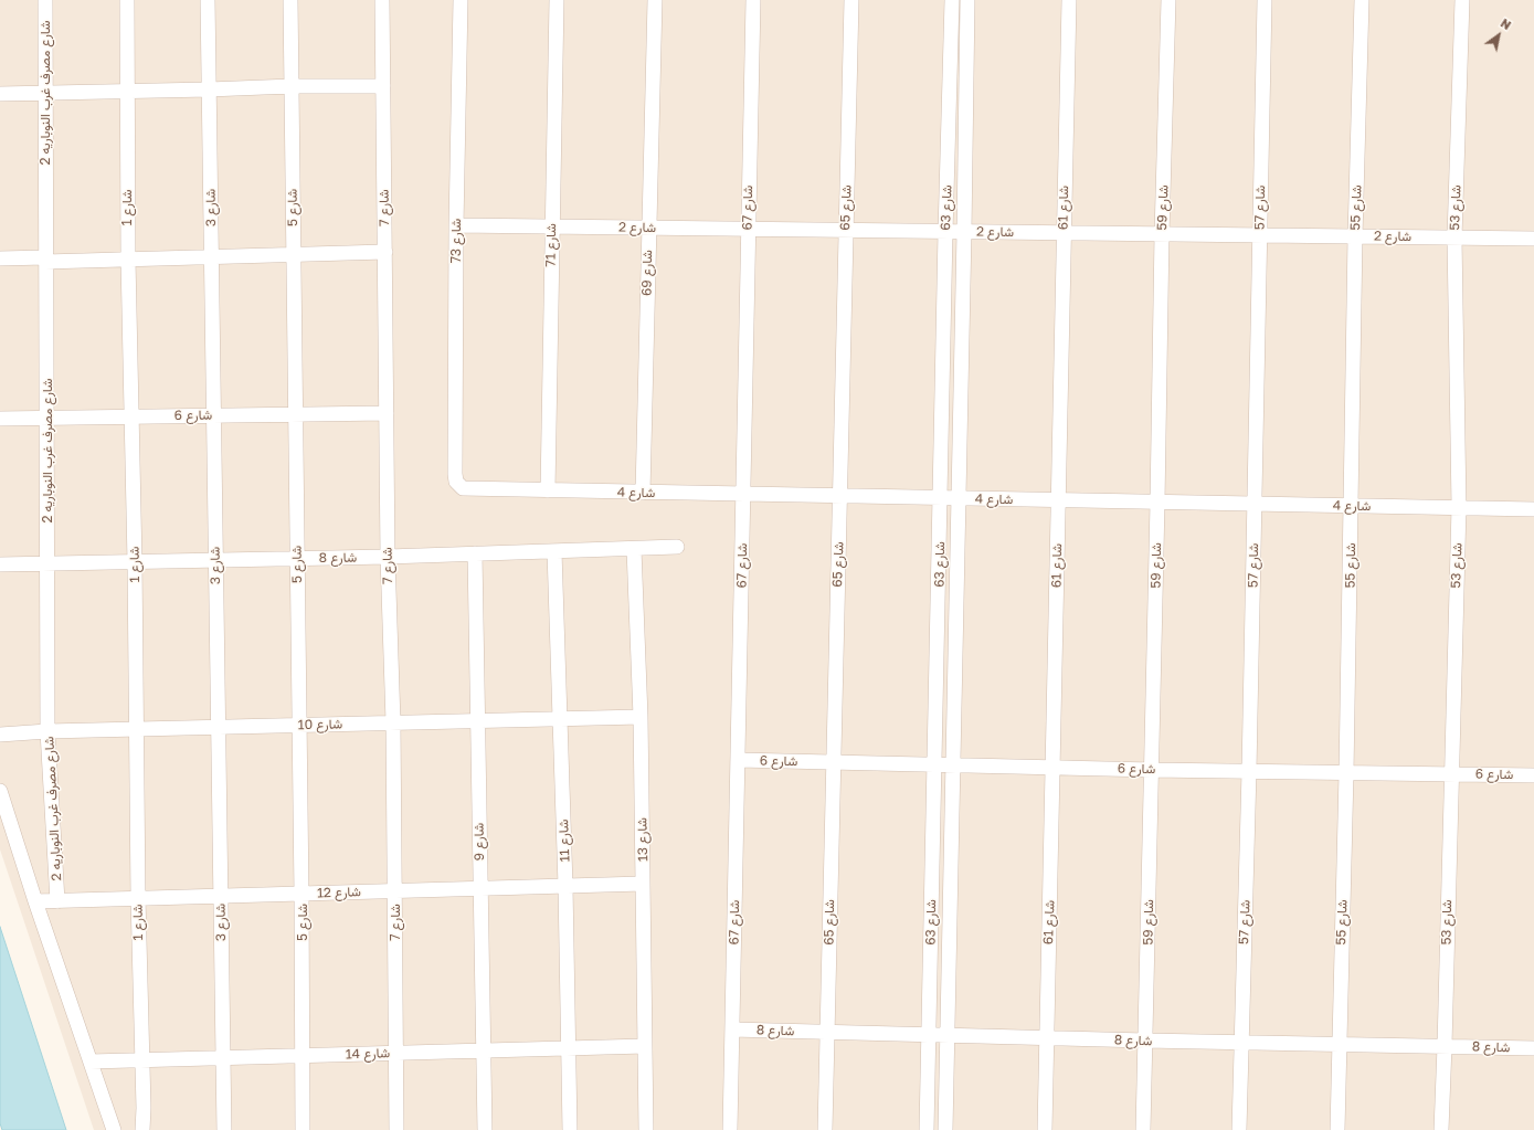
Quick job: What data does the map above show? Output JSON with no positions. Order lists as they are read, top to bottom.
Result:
{
  "streets": {
    "street": [
      "شارع مصرف غرب النوباريه 2",
      "شارع 1",
      "شارع 3",
      "شارع 5",
      "شارع 7",
      "شارع 67",
      "شارع 65",
      "شارع 63",
      "شارع 61",
      "شارع 59",
      "شارع 57",
      "شارع 55",
      "شارع 53",
      "شارع 2",
      "شارع 73",
      "شارع 71",
      "شارع 69",
      "شارع 6",
      "شارع 4",
      "شارع 8",
      "شارع 10",
      "شارع 13",
      "شارع 11",
      "شارع 9",
      "شارع 12",
      "شارع 14"
    ]
  },
  "crossings": [
    ["شارع مصرف غرب النوباريه 2", "شارع 6"],
    ["شارع مصرف غرب النوباريه 2", "شارع 8"],
    ["شارع مصرف غرب النوباريه 2", "شارع 10"],
    ["شارع مصرف غرب النوباريه 2", "شارع 12"],
    ["شارع 1", "شارع 6"],
    ["شارع 1", "شارع 8"],
    ["شارع 1", "شارع 10"],
    ["شارع 1", "شارع 12"],
    ["شارع 1", "شارع 14"],
    ["شارع 3", "شارع 6"],
    ["شارع 3", "شارع 8"],
    ["شارع 3", "شارع 10"],
    ["شارع 3", "شارع 12"],
    ["شارع 3", "شارع 14"],
    ["شارع 5", "شارع 6"],
    ["شارع 5", "شارع 8"],
    ["شارع 5", "شارع 10"],
    ["شارع 5", "شارع 12"],
    ["شارع 5", "شارع 14"],
    ["شارع 7", "شارع 6"],
    ["شارع 7", "شارع 8"],
    ["شارع 7", "شارع 10"],
    ["شارع 7", "شارع 12"],
    ["شارع 7", "شارع 14"],
    ["شارع 67", "شارع 2"],
    ["شارع 67", "شارع 6"],
    ["شارع 67", "شارع 4"],
    ["شارع 67", "شارع 8"],
    ["شارع 65", "شارع 2"],
    ["شارع 65", "شارع 6"],
    ["شارع 65", "شارع 4"],
    ["شارع 65", "شارع 8"],
    ["شارع 63", "شارع 2"],
    ["شارع 63", "شارع 6"],
    ["شارع 63", "شارع 4"],
    ["شارع 63", "شارع 8"],
    ["شارع 61", "شارع 2"],
    ["شارع 61", "شارع 6"],
    ["شارع 61", "شارع 4"],
    ["شارع 61", "شارع 8"],
    ["شارع 59", "شارع 2"],
    ["شارع 59", "شارع 6"],
    ["شارع 59", "شارع 4"],
    ["شارع 59", "شارع 8"],
    ["شارع 57", "شارع 2"],
    ["شارع 57", "شارع 6"],
    ["شارع 57", "شارع 4"],
    ["شارع 57", "شارع 8"],
    ["شارع 55", "شارع 2"],
    ["شارع 55", "شارع 6"],
    ["شارع 55", "شارع 4"],
    ["شارع 55", "شارع 8"],
    ["شارع 53", "شارع 2"],
    ["شارع 53", "شارع 6"],
    ["شارع 53", "شارع 4"],
    ["شارع 53", "شارع 8"],
    ["شارع 2", "شارع 73"],
    ["شارع 2", "شارع 71"],
    ["شارع 2", "شارع 69"],
    ["شارع 73", "شارع 4"],
    ["شارع 71", "شارع 4"],
    ["شارع 69", "شارع 4"],
    ["شارع 8", "شارع 13"],
    ["شارع 8", "شارع 11"],
    ["شارع 8", "شارع 9"],
    ["شارع 10", "شارع 13"],
    ["شارع 10", "شارع 11"],
    ["شارع 10", "شارع 9"],
    ["شارع 13", "شارع 12"],
    ["شارع 13", "شارع 14"],
    ["شارع 11", "شارع 12"],
    ["شارع 11", "شارع 14"],
    ["شارع 9", "شارع 12"],
    ["شارع 9", "شارع 14"]
  ],
  "north": "top right"
}
